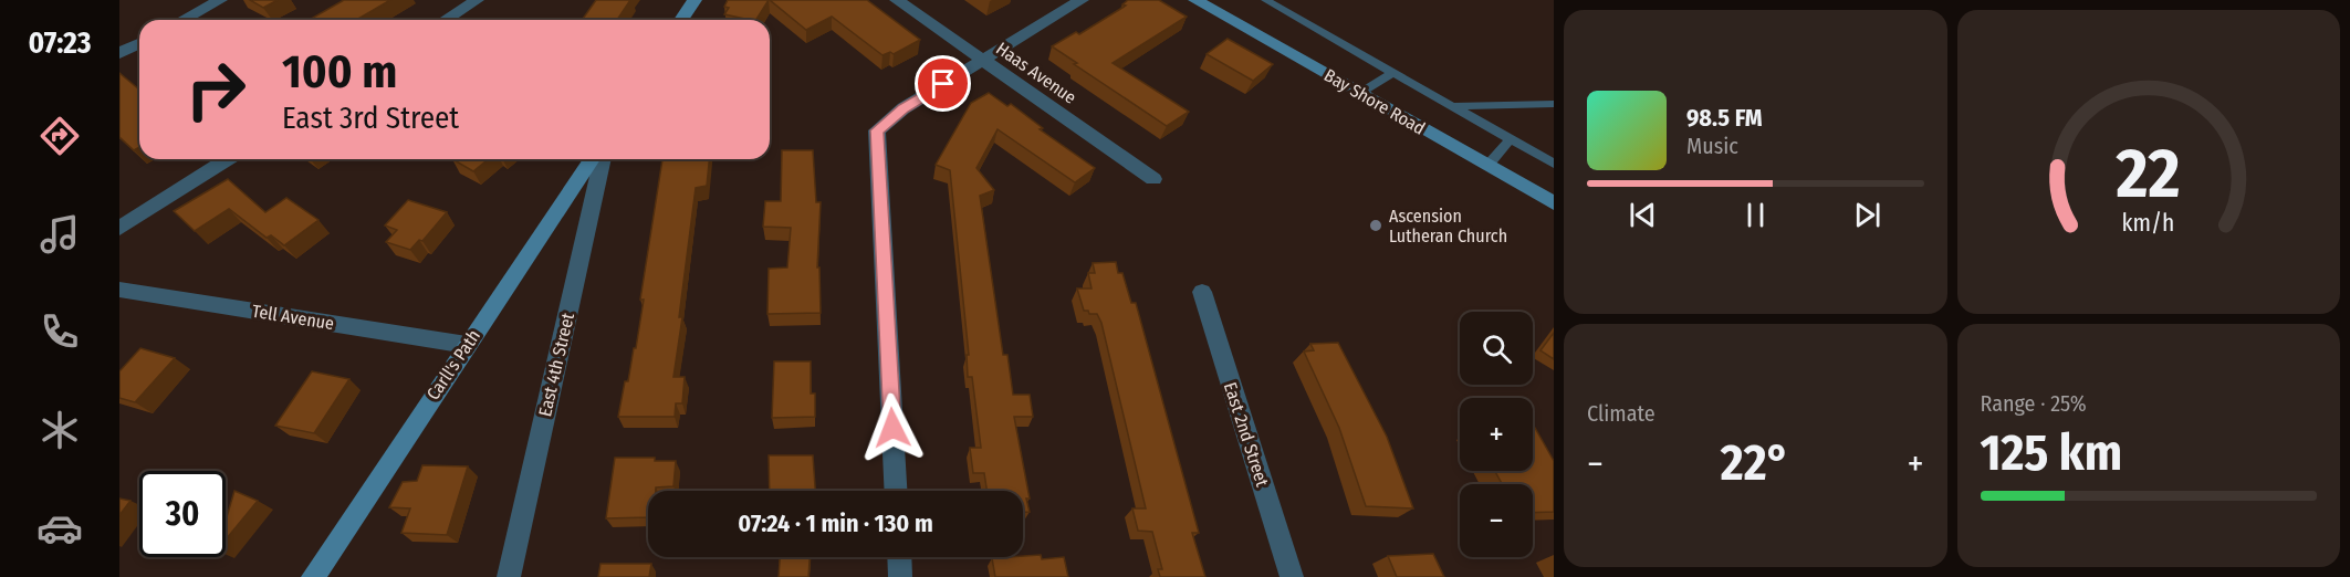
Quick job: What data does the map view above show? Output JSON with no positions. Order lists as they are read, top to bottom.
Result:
{
  "streets": {
    "street": [
      "Haas Avenue",
      "Bay Shore Road",
      "Tell Avenue",
      "Carll's Path",
      "East 4th Street",
      "East 2nd Street"
    ]
  },
  "crossings": [
    ["Tell Avenue", "Carll's Path"]
  ],
  "places": ["Ascension Lutheran Church"],
  "page": {
    "tabs": "07:23",
    "turn": ["100 m", "East 3rd Street"],
    "song": ["98.5 FM", "Music"],
    "map_buttons": ["+", "−"],
    "tile": [
      "Climate",
      ["Range · 25%", "125 km"]
    ],
    "heat": ["−", "22°", "+"],
    "limit": "30",
    "trip": "07:24 · 1 min · 130 m",
    "gauge": ["22", "km/h"]
  }
}
